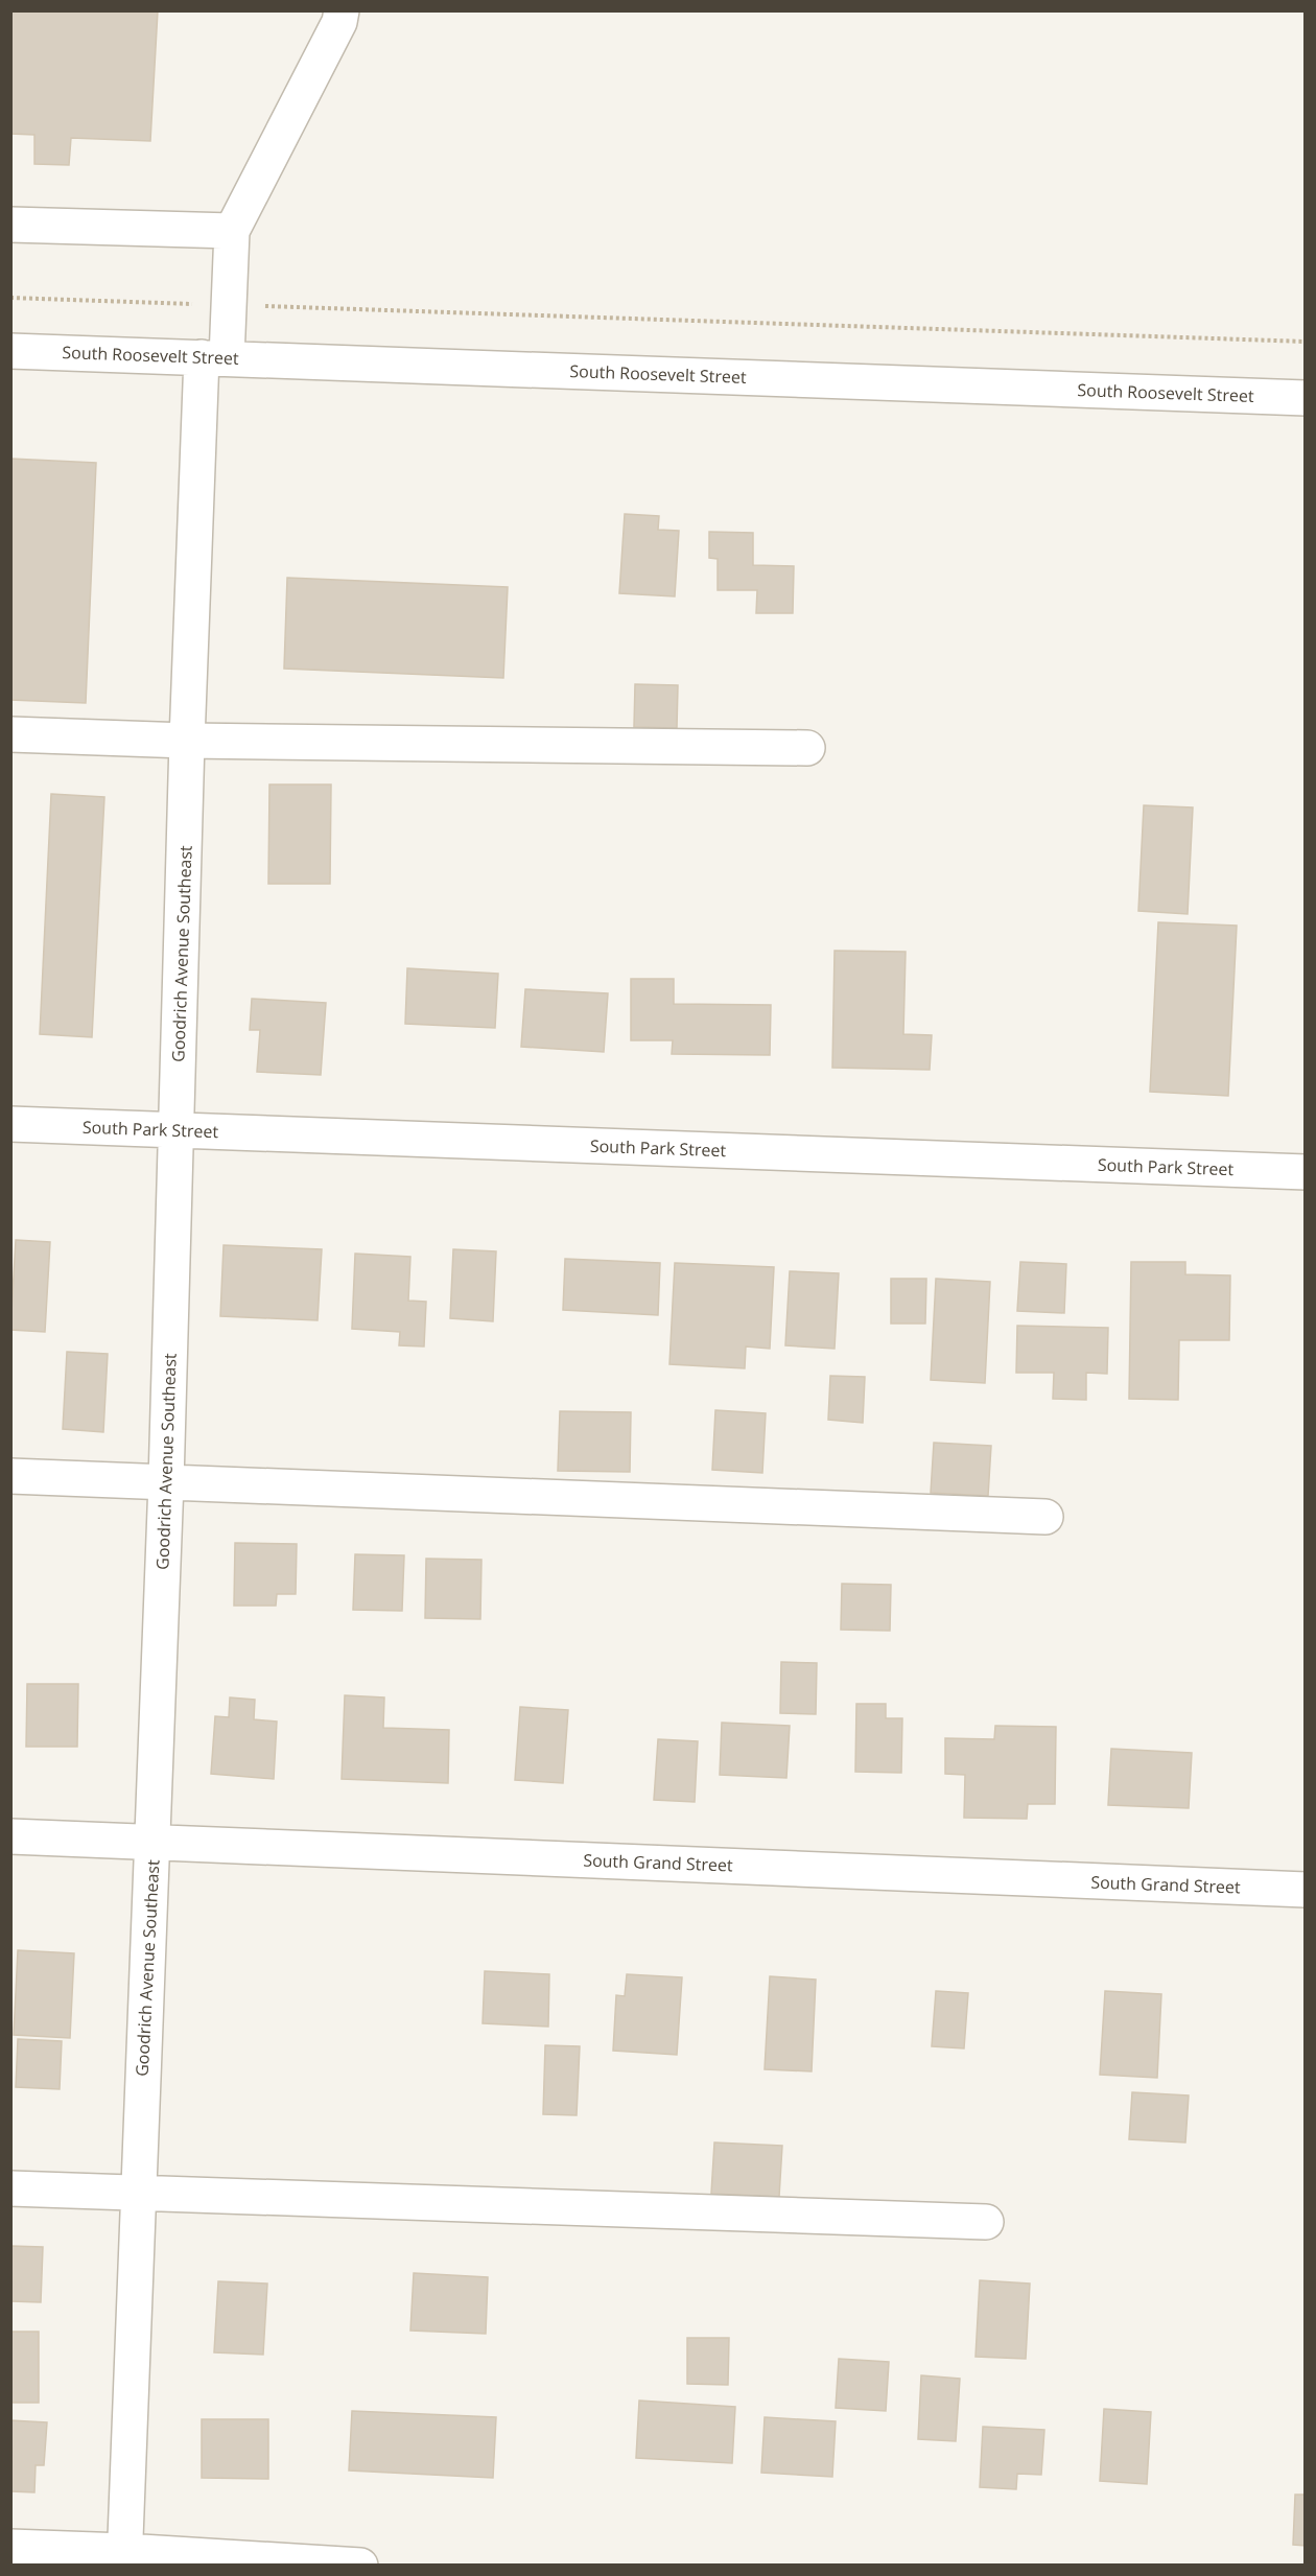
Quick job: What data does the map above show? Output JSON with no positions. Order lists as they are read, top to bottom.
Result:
{
  "streets": {
    "street": [
      "South Roosevelt Street",
      "Goodrich Avenue Southeast",
      "South Park Street",
      "South Grand Street"
    ]
  },
  "crossings": [
    ["South Roosevelt Street", "Goodrich Avenue Southeast"],
    ["Goodrich Avenue Southeast", "South Park Street"],
    ["Goodrich Avenue Southeast", "South Grand Street"]
  ]
}
